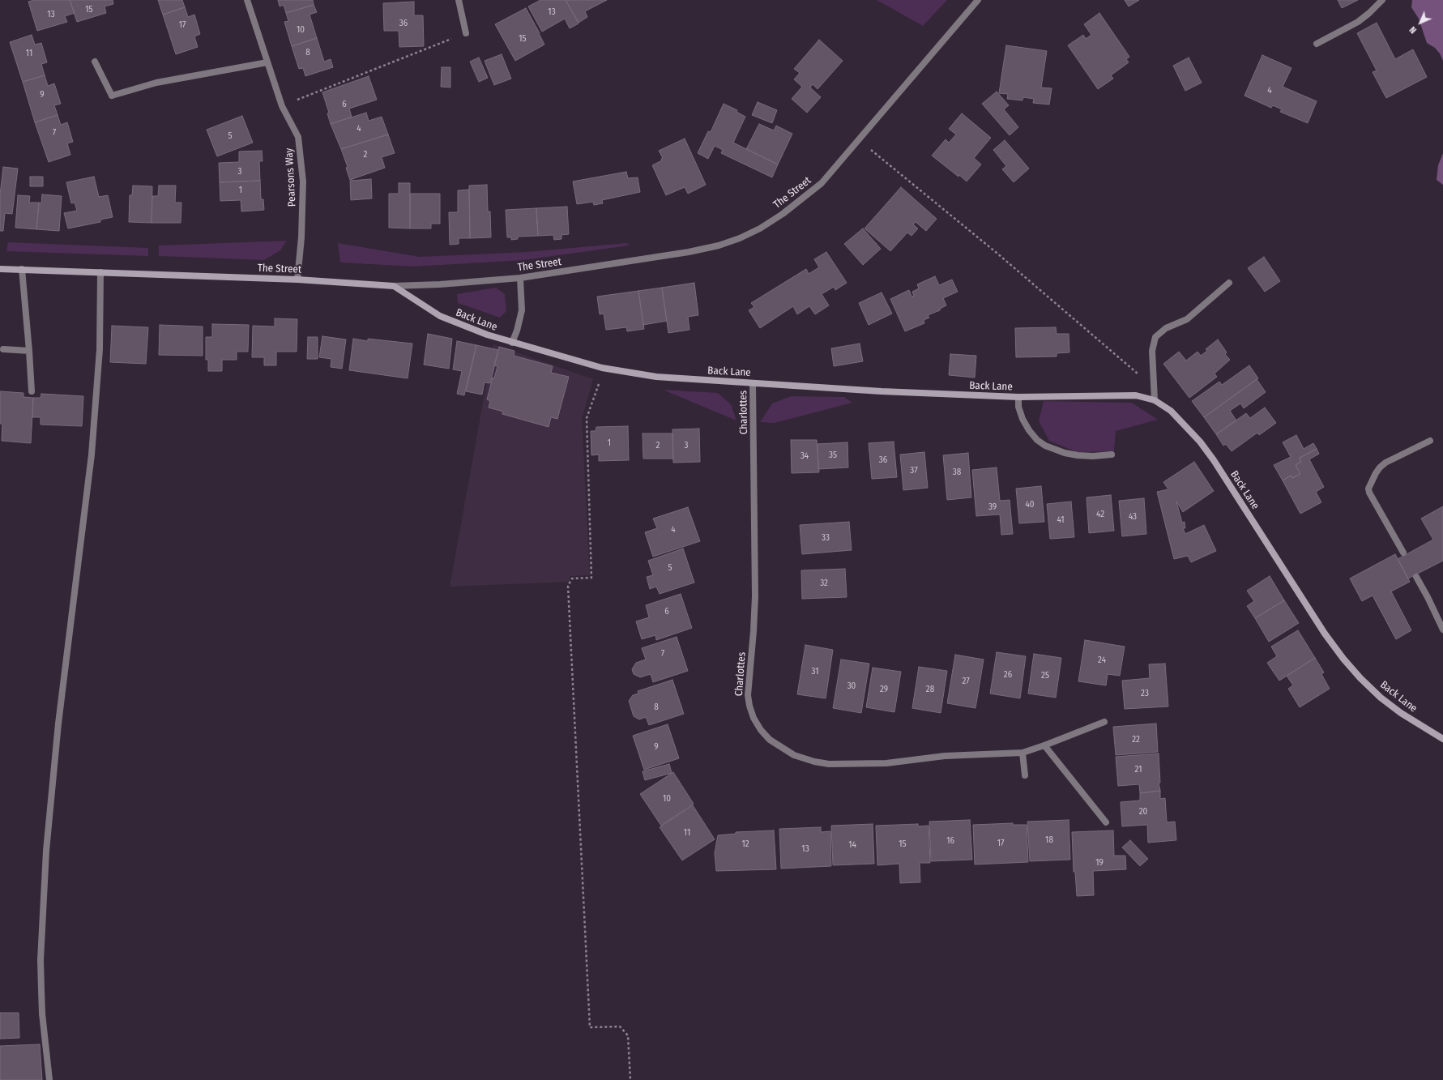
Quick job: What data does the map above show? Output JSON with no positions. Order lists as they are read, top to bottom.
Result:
{
  "streets": {
    "street": [
      "Pearsons Way",
      "The Street",
      "Back Lane",
      "Charlottes"
    ]
  },
  "crossings": [
    ["Pearsons Way", "The Street"],
    ["The Street", "Back Lane"],
    ["Back Lane", "Charlottes"]
  ],
  "house_numbers": [
    "15",
    "13",
    "13",
    "36",
    "17",
    "10",
    "15",
    "8",
    "11",
    "4",
    "9",
    "6",
    "4",
    "7",
    "5",
    "2",
    "3",
    "1",
    "1",
    "2",
    "3",
    "35",
    "34",
    "36",
    "37",
    "38",
    "40",
    "39",
    "42",
    "43",
    "41",
    "4",
    "33",
    "5",
    "32",
    "6",
    "7",
    "24",
    "31",
    "26",
    "25",
    "27",
    "30",
    "29",
    "28",
    "23",
    "8",
    "22",
    "9",
    "21",
    "10",
    "20",
    "11",
    "18",
    "16",
    "17",
    "12",
    "15",
    "14",
    "13",
    "19"
  ],
  "north": "bottom left"
}
